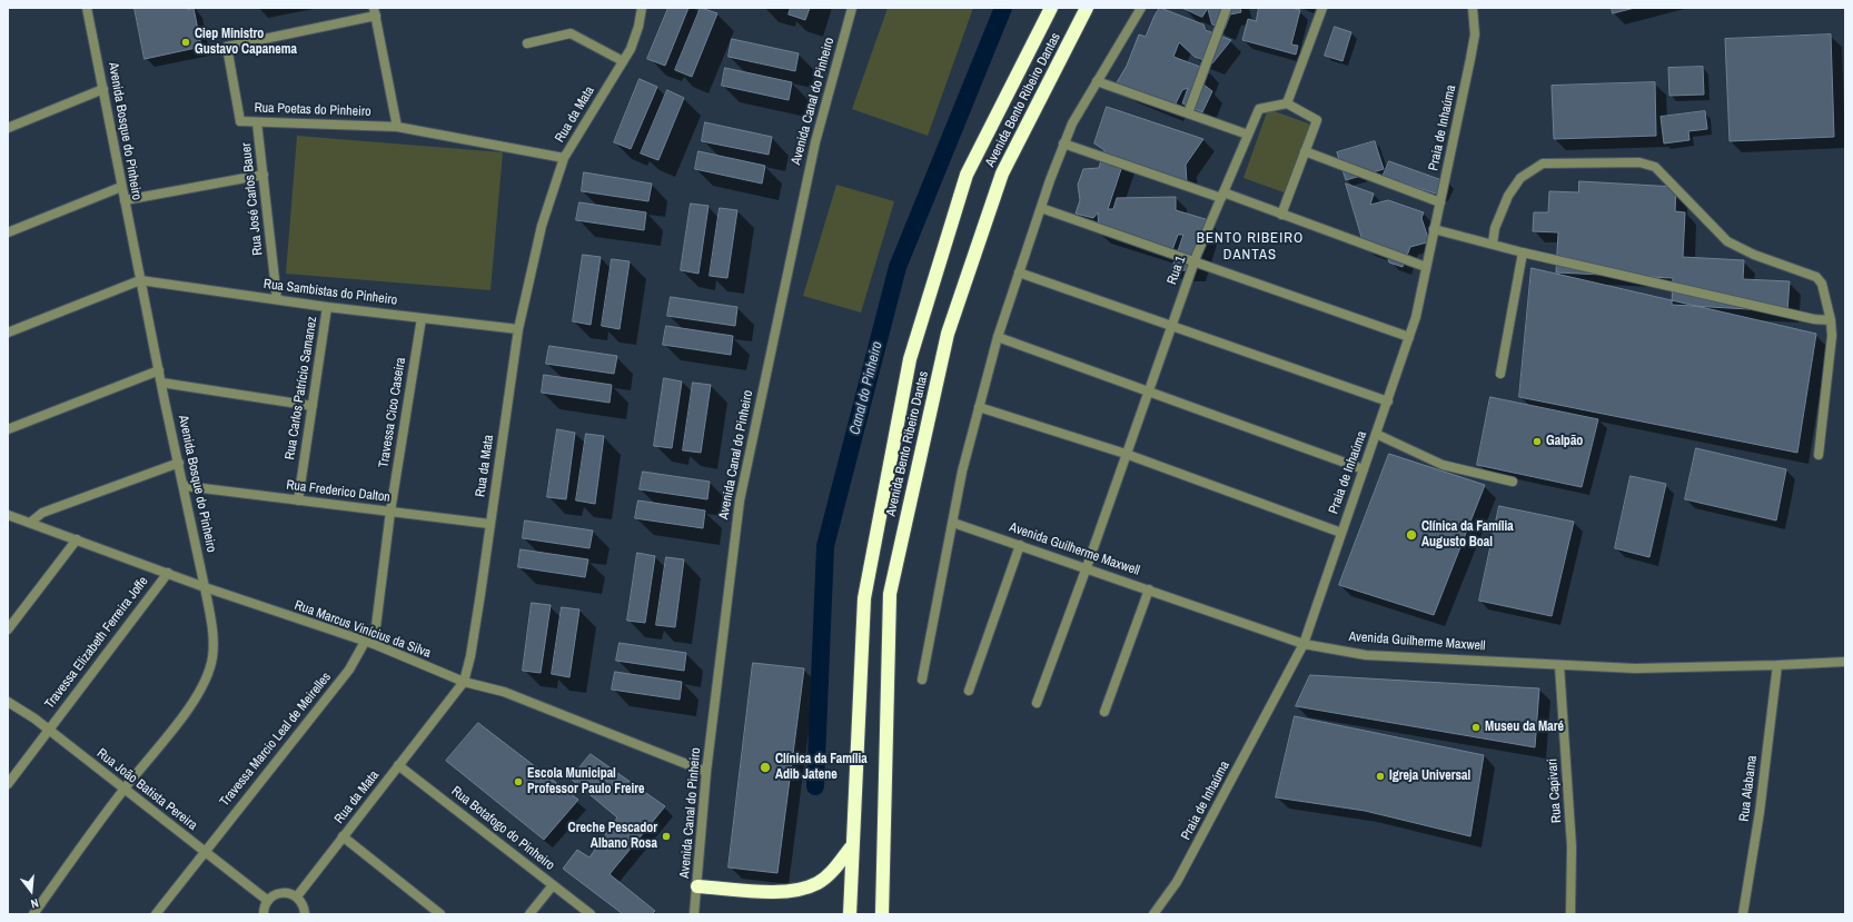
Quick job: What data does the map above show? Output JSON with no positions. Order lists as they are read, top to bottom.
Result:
{
  "streets": {
    "highway": ["Avenida Bento Ribeiro Dantas"],
    "street": [
      "Avenida Canal do Pinheiro",
      "Rua Poetas do Pinheiro",
      "Rua da Mata",
      "Praia de Inhaúma",
      "Avenida Bosque do Pinheiro",
      "Rua José Carlos Bauer",
      "Rua 1",
      "Rua Sambistas do Pinheiro",
      "Rua Carlos Patrício Samanez",
      "Travessa Cico Caseira",
      "Rua Frederico Dalton",
      "Avenida Guilherme Maxwell",
      "Rua Marcus Vinícius da Silva",
      "Travessa Elizabeth Ferreira Joffe",
      "Travessa Marcio Leal de Meirelles",
      "Rua Alabama",
      "Rua João Batista Pereira",
      "Rua Capivari",
      "Rua Botafogo do Pinheiro"
    ]
  },
  "crossings": [
    ["Avenida Canal do Pinheiro", "Rua Marcus Vinícius da Silva"],
    ["Rua Poetas do Pinheiro", "Rua da Mata"],
    ["Rua Poetas do Pinheiro", "Rua José Carlos Bauer"],
    ["Rua da Mata", "Rua Sambistas do Pinheiro"],
    ["Rua da Mata", "Rua Frederico Dalton"],
    ["Rua da Mata", "Rua Marcus Vinícius da Silva"],
    ["Rua da Mata", "Rua Botafogo do Pinheiro"],
    ["Praia de Inhaúma", "Avenida Guilherme Maxwell"],
    ["Avenida Bosque do Pinheiro", "Rua Sambistas do Pinheiro"],
    ["Avenida Bosque do Pinheiro", "Rua Frederico Dalton"],
    ["Avenida Bosque do Pinheiro", "Rua Marcus Vinícius da Silva"],
    ["Avenida Bosque do Pinheiro", "Rua João Batista Pereira"],
    ["Rua José Carlos Bauer", "Rua Sambistas do Pinheiro"],
    ["Rua 1", "Avenida Guilherme Maxwell"],
    ["Rua Sambistas do Pinheiro", "Rua Carlos Patrício Samanez"],
    ["Rua Sambistas do Pinheiro", "Travessa Cico Caseira"],
    ["Rua Carlos Patrício Samanez", "Rua Frederico Dalton"],
    ["Travessa Cico Caseira", "Rua Frederico Dalton"],
    ["Travessa Cico Caseira", "Rua Marcus Vinícius da Silva"],
    ["Travessa Cico Caseira", "Travessa Marcio Leal de Meirelles"],
    ["Avenida Guilherme Maxwell", "Rua Alabama"],
    ["Avenida Guilherme Maxwell", "Rua Capivari"],
    ["Rua Marcus Vinícius da Silva", "Travessa Elizabeth Ferreira Joffe"],
    ["Rua Marcus Vinícius da Silva", "Travessa Marcio Leal de Meirelles"],
    ["Travessa Elizabeth Ferreira Joffe", "Rua João Batista Pereira"],
    ["Travessa Marcio Leal de Meirelles", "Rua João Batista Pereira"]
  ],
  "districts": ["BENTO RIBEIRO DANTAS"],
  "water": ["Canal do Pinheiro"],
  "places": [
    "Ciep Ministro Gustavo Capanema",
    "Galpão",
    "Clínica da Família Augusto Boal",
    "Museu da Maré",
    "Clínica da Família Adib Jatene",
    "Igreja Universal",
    "Escola Municipal Professor Paulo Freire",
    "Creche Pescador Albano Rosa"
  ],
  "north": "bottom"
}
